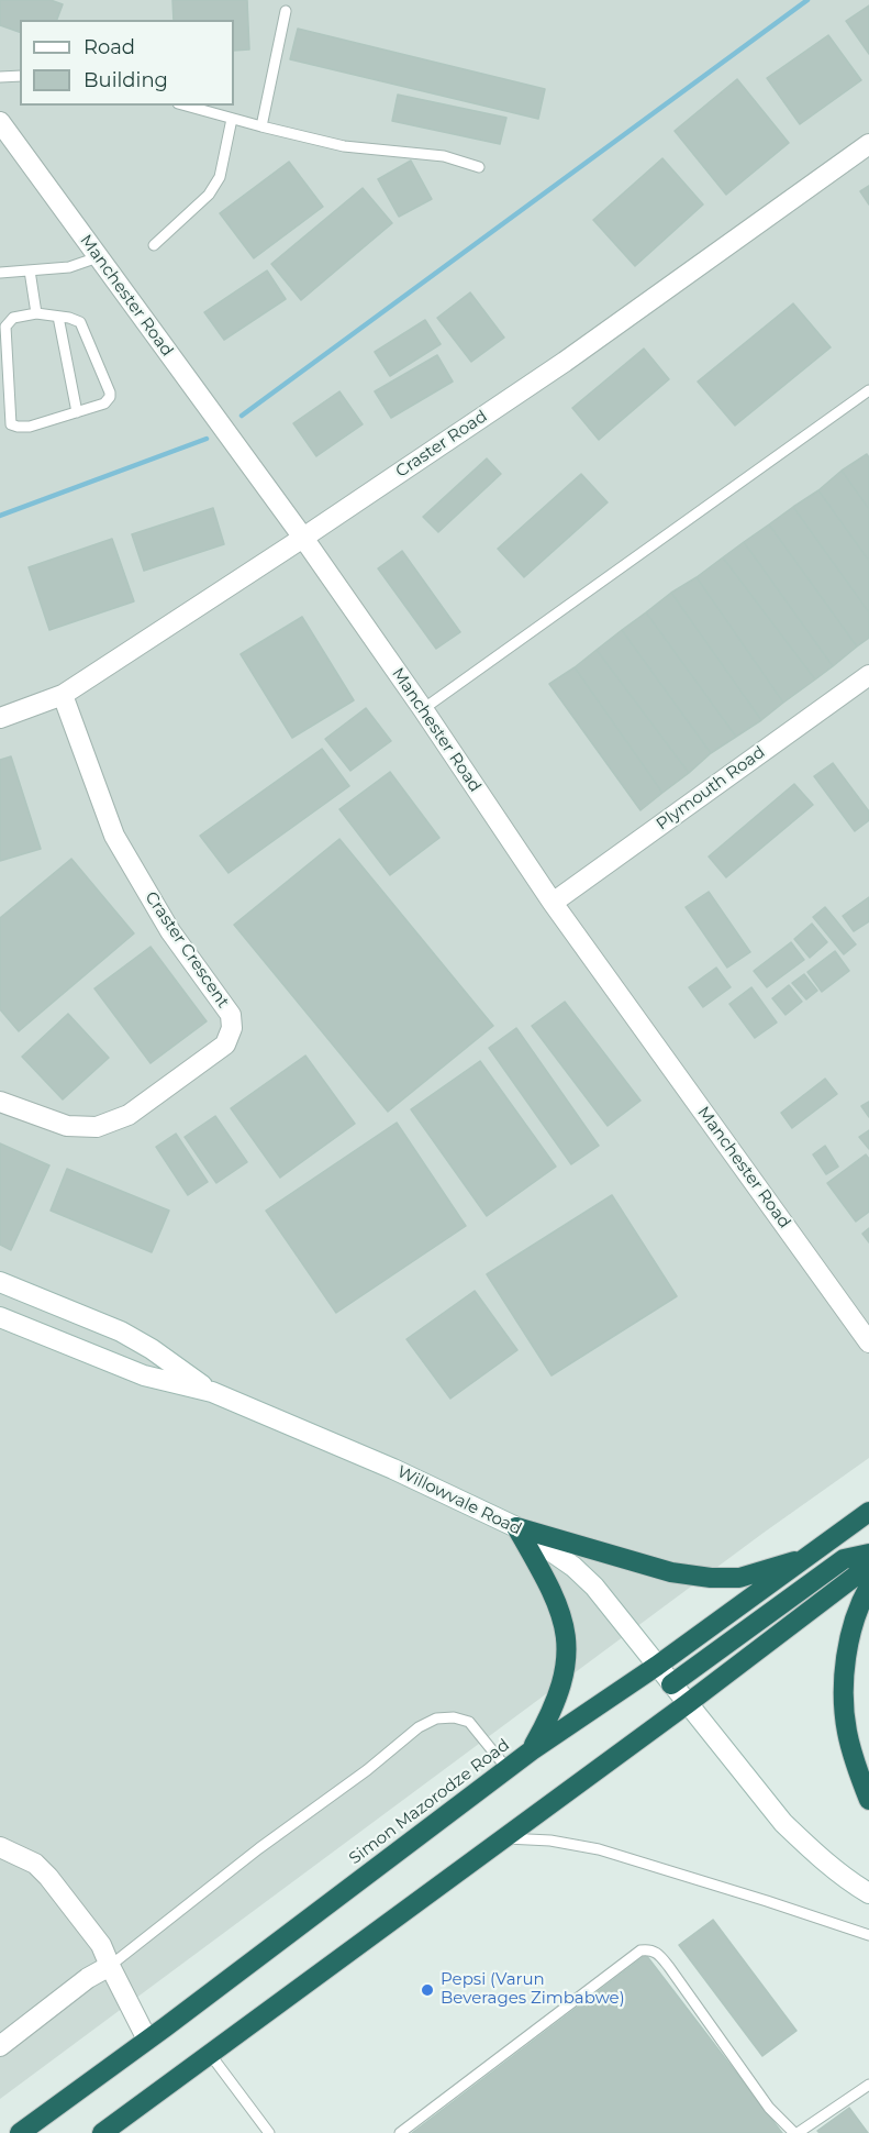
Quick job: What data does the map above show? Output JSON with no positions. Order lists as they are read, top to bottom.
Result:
{
  "streets": {
    "highway": ["Simon Mazorodze Road"],
    "street": [
      "Manchester Road",
      "Craster Road",
      "Plymouth Road",
      "Craster Crescent",
      "Willowvale Road"
    ]
  },
  "crossings": [
    ["Manchester Road", "Craster Road"],
    ["Manchester Road", "Plymouth Road"],
    ["Craster Road", "Craster Crescent"],
    ["Willowvale Road", "Simon Mazorodze Road"]
  ],
  "places": ["Pepsi (Varun Beverages Zimbabwe)"],
  "legend": ["Road", "Building"]
}
